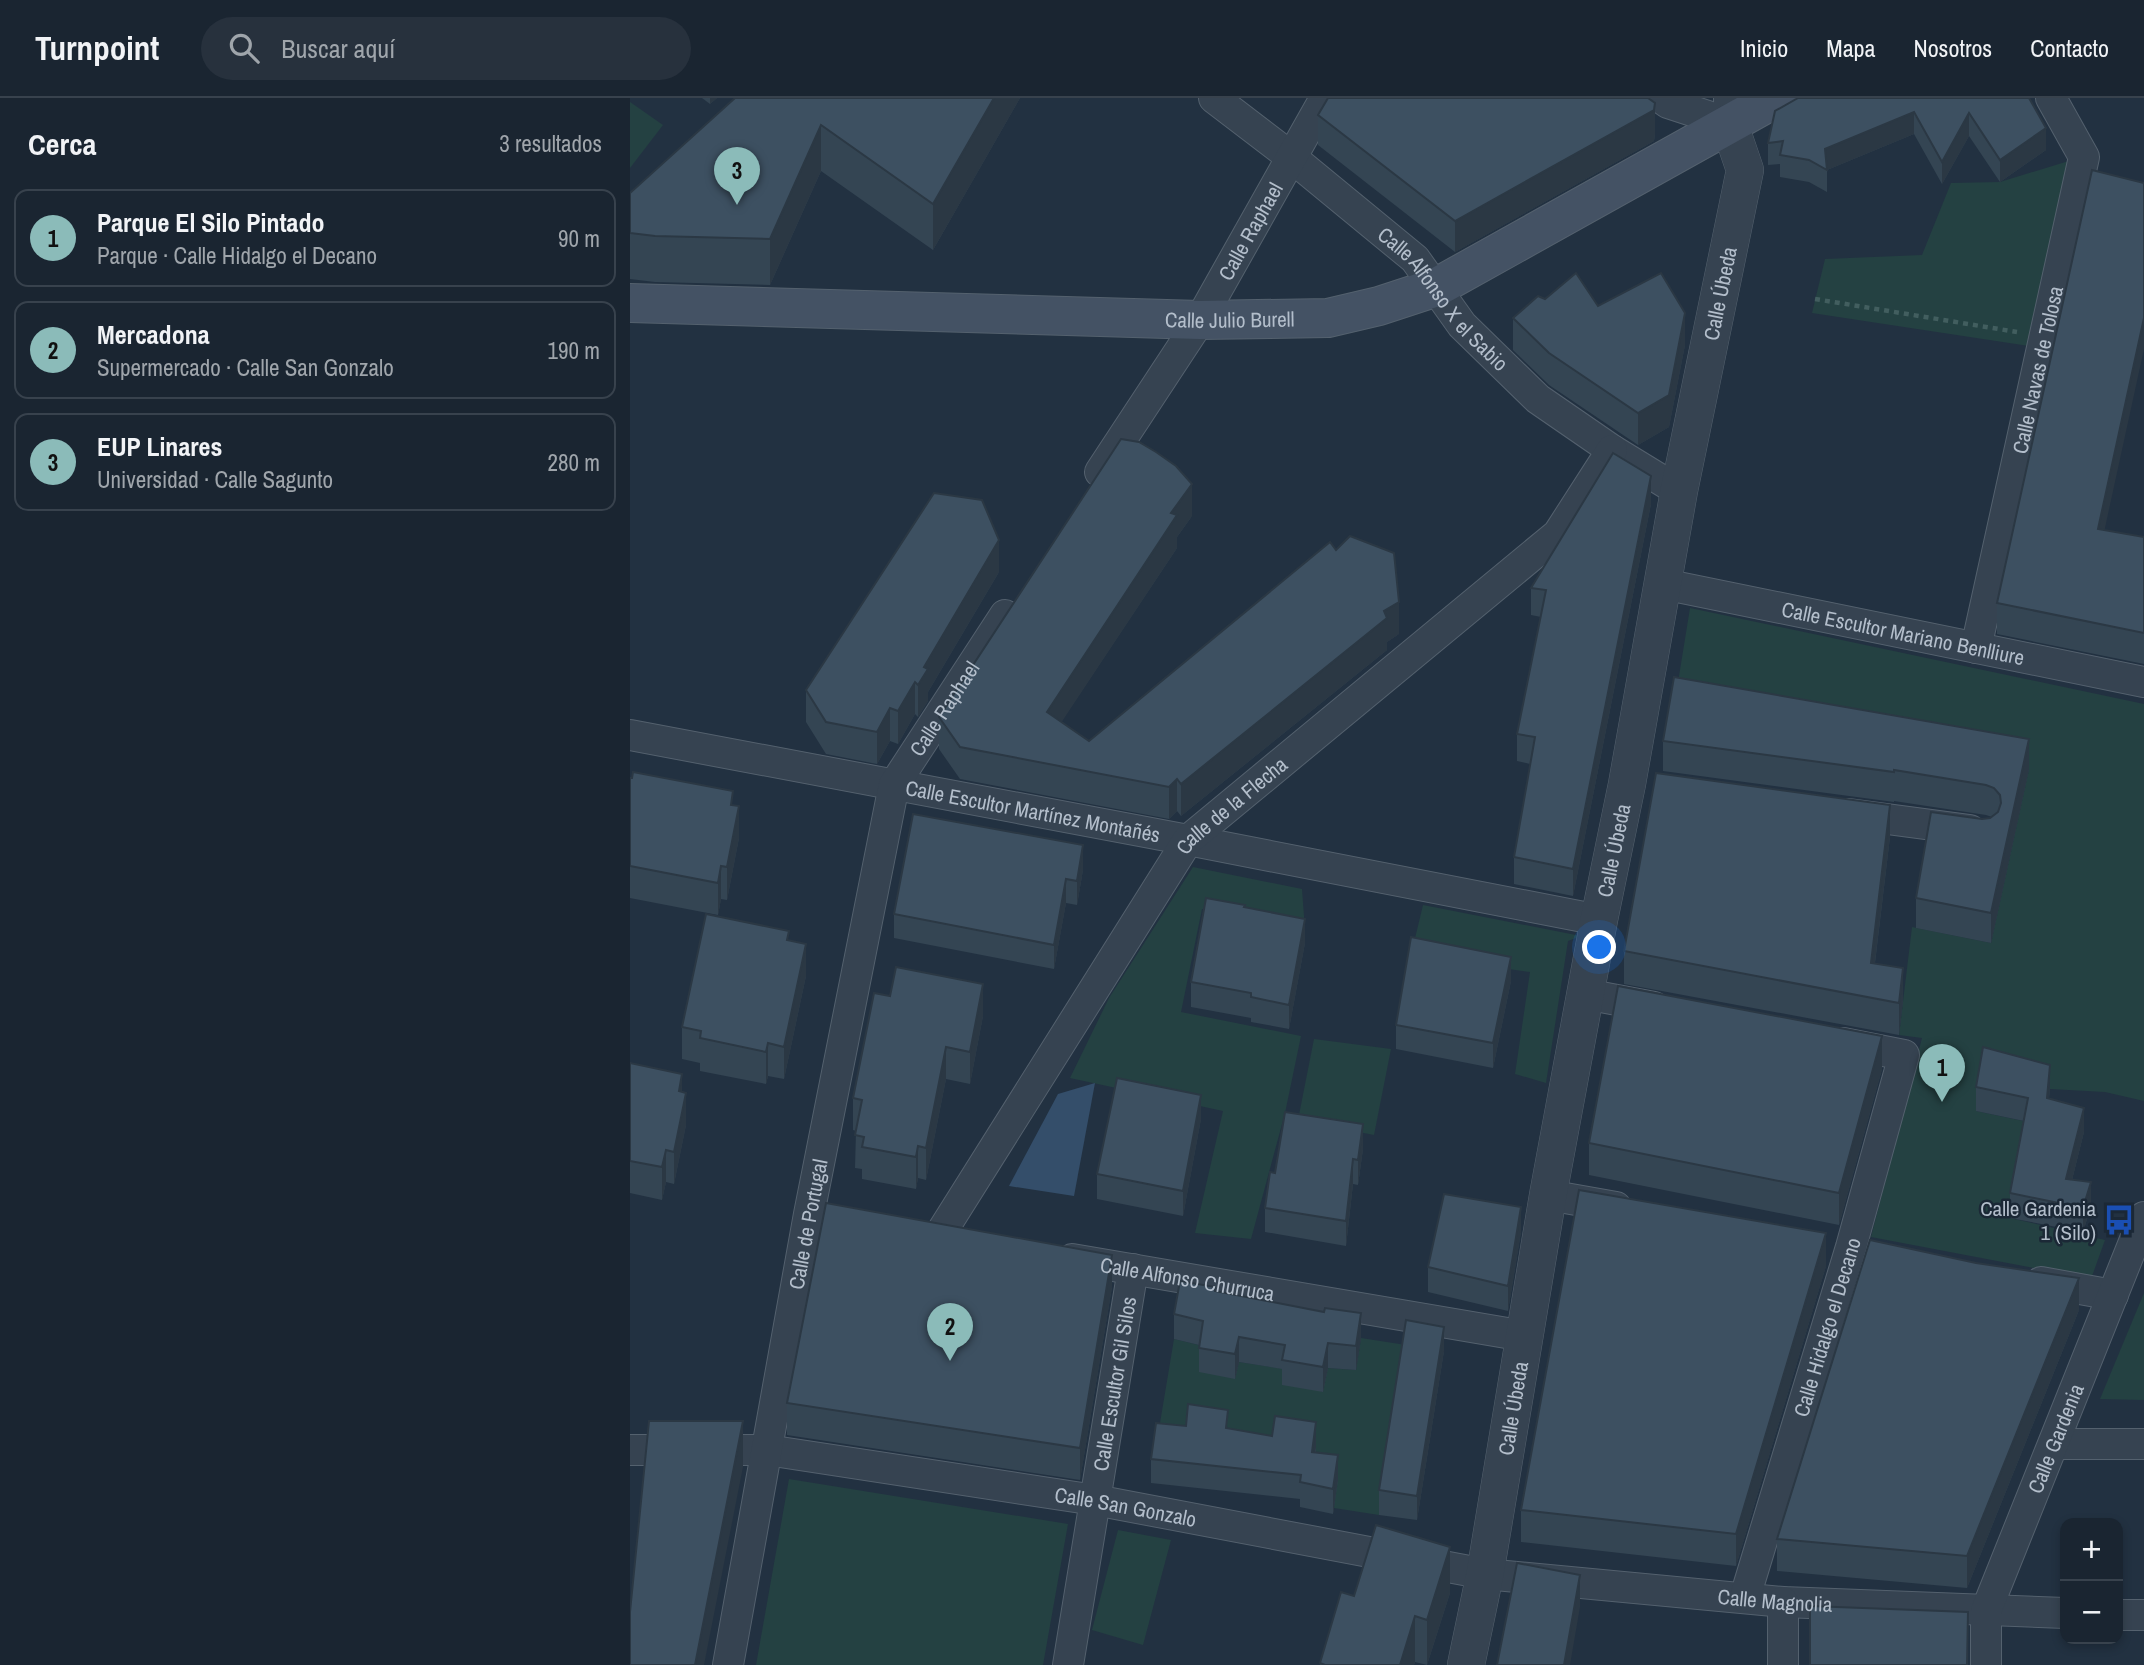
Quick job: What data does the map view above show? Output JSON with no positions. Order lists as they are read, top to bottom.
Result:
{
  "streets": {
    "main road": ["Calle Julio Burell"],
    "street": [
      "Calle Raphael",
      "Calle Úbeda",
      "Calle Alfonso X el Sabio",
      "Calle Navas de Tolosa",
      "Calle Escultor Mariano Benlliure",
      "Calle de la Flecha",
      "Calle Escultor Martínez Montañés",
      "Calle de Portugal",
      "Calle Alfonso Churruca",
      "Calle Hidalgo el Decano",
      "Calle Escultor Gil Silos",
      "Calle Gardenia",
      "Calle San Gonzalo",
      "Calle Magnolia"
    ]
  },
  "crossings": [
    ["Calle Raphael", "Calle Alfonso X el Sabio"],
    ["Calle Raphael", "Calle Julio Burell"],
    ["Calle Raphael", "Calle Escultor Martínez Montañés"],
    ["Calle Raphael", "Calle de Portugal"],
    ["Calle Úbeda", "Calle Alfonso X el Sabio"],
    ["Calle Úbeda", "Calle Julio Burell"],
    ["Calle Úbeda", "Calle Escultor Mariano Benlliure"],
    ["Calle Úbeda", "Calle Escultor Martínez Montañés"],
    ["Calle Úbeda", "Calle Alfonso Churruca"],
    ["Calle Úbeda", "Calle San Gonzalo"],
    ["Calle Úbeda", "Calle Magnolia"],
    ["Calle Alfonso X el Sabio", "Calle Julio Burell"],
    ["Calle Alfonso X el Sabio", "Calle de la Flecha"],
    ["Calle Navas de Tolosa", "Calle Escultor Mariano Benlliure"],
    ["Calle de la Flecha", "Calle Escultor Martínez Montañés"],
    ["Calle Escultor Martínez Montañés", "Calle de Portugal"],
    ["Calle de Portugal", "Calle San Gonzalo"],
    ["Calle Alfonso Churruca", "Calle Escultor Gil Silos"],
    ["Calle Hidalgo el Decano", "Calle Magnolia"],
    ["Calle Escultor Gil Silos", "Calle San Gonzalo"],
    ["Calle Gardenia", "Calle Magnolia"],
    ["Calle San Gonzalo", "Calle Magnolia"]
  ],
  "places": {
    "bus stop": ["Calle Gardenia 1 (Silo)"]
  },
  "page": {
    "header": "Turnpoint",
    "search": "Buscar aquí",
    "nav": [
      "Inicio",
      "Mapa",
      "Nosotros",
      "Contacto"
    ],
    "heading": ["Cerca", "3 resultados"],
    "pins": ["3", "1", "2"],
    "list": [
      {
        "mark": "1",
        "name": "Parque El Silo Pintado",
        "note": "Parque · Calle Hidalgo el Decano",
        "value": "90 m"
      },
      {
        "mark": "2",
        "name": "Mercadona",
        "note": "Supermercado · Calle San Gonzalo",
        "value": "190 m"
      },
      {
        "mark": "3",
        "name": "EUP Linares",
        "note": "Universidad · Calle Sagunto",
        "value": "280 m"
      }
    ],
    "map_buttons": ["+", "−"]
  }
}
